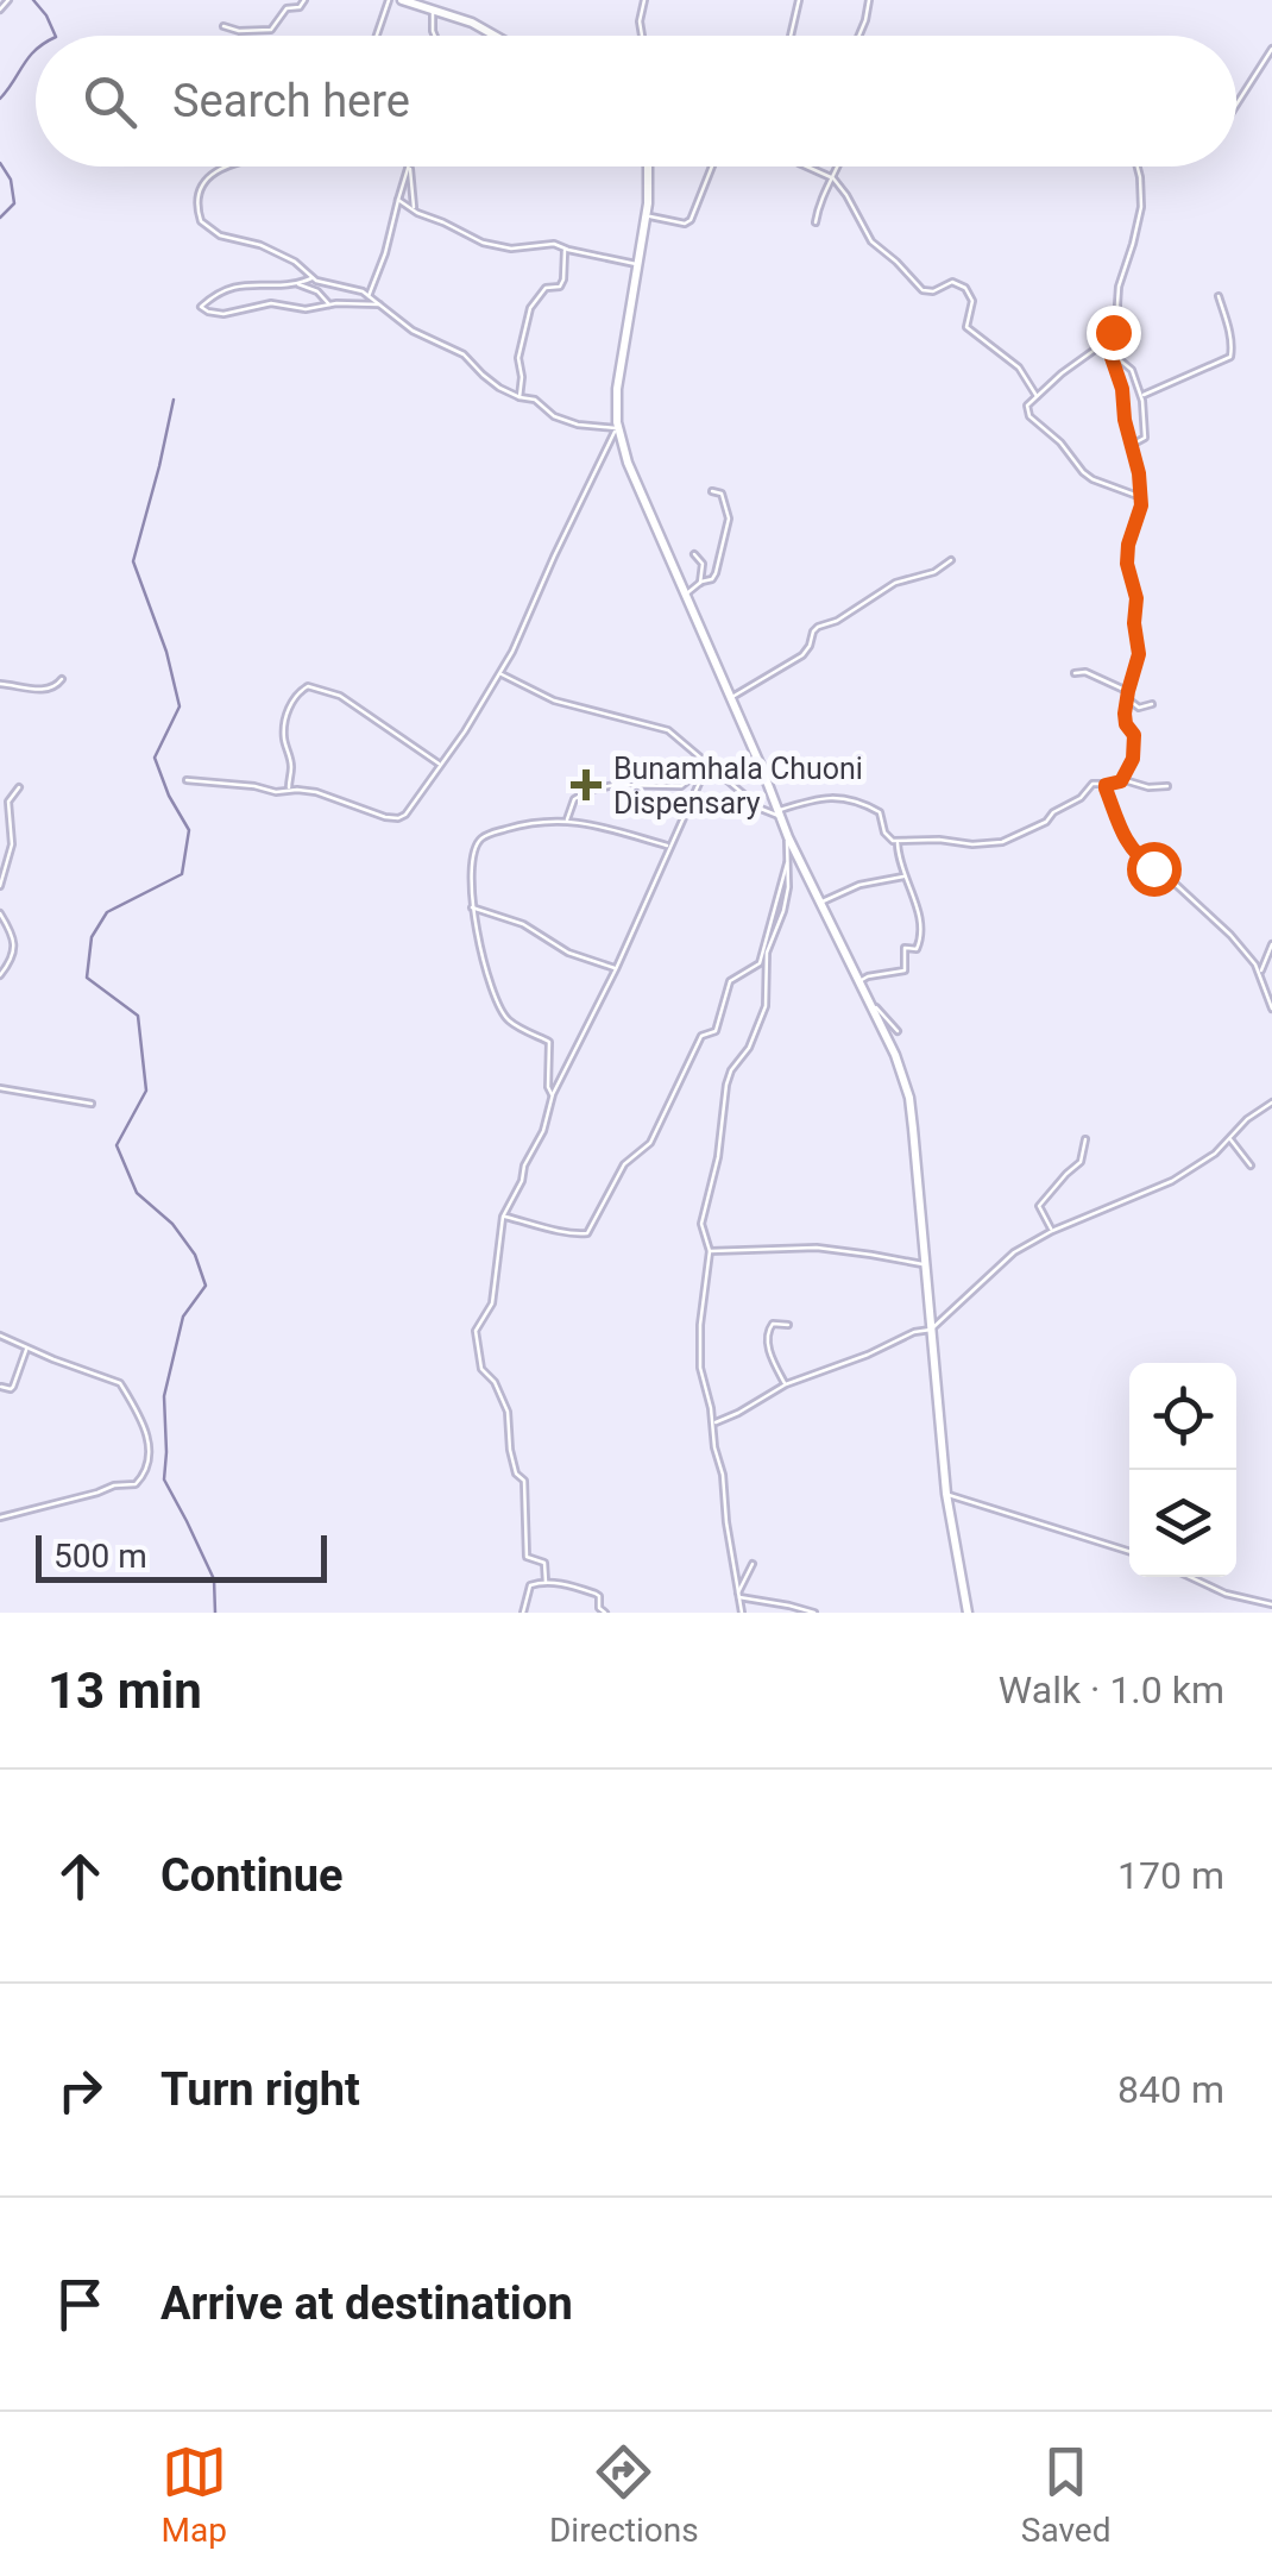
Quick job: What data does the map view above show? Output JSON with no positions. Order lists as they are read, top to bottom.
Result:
{
  "places": {
    "health": ["Bunamhala Chuoni Dispensary"]
  },
  "scale_bar": "500 m",
  "page": {
    "search": "Search here",
    "scale": "500 m",
    "heading": ["13 min", "Walk · 1.0 km"],
    "list": [
      ["Continue", "170 m"],
      ["Turn right", "840 m"],
      "Arrive at destination"
    ],
    "nav": ["Map", "Directions", "Saved"]
  }
}
